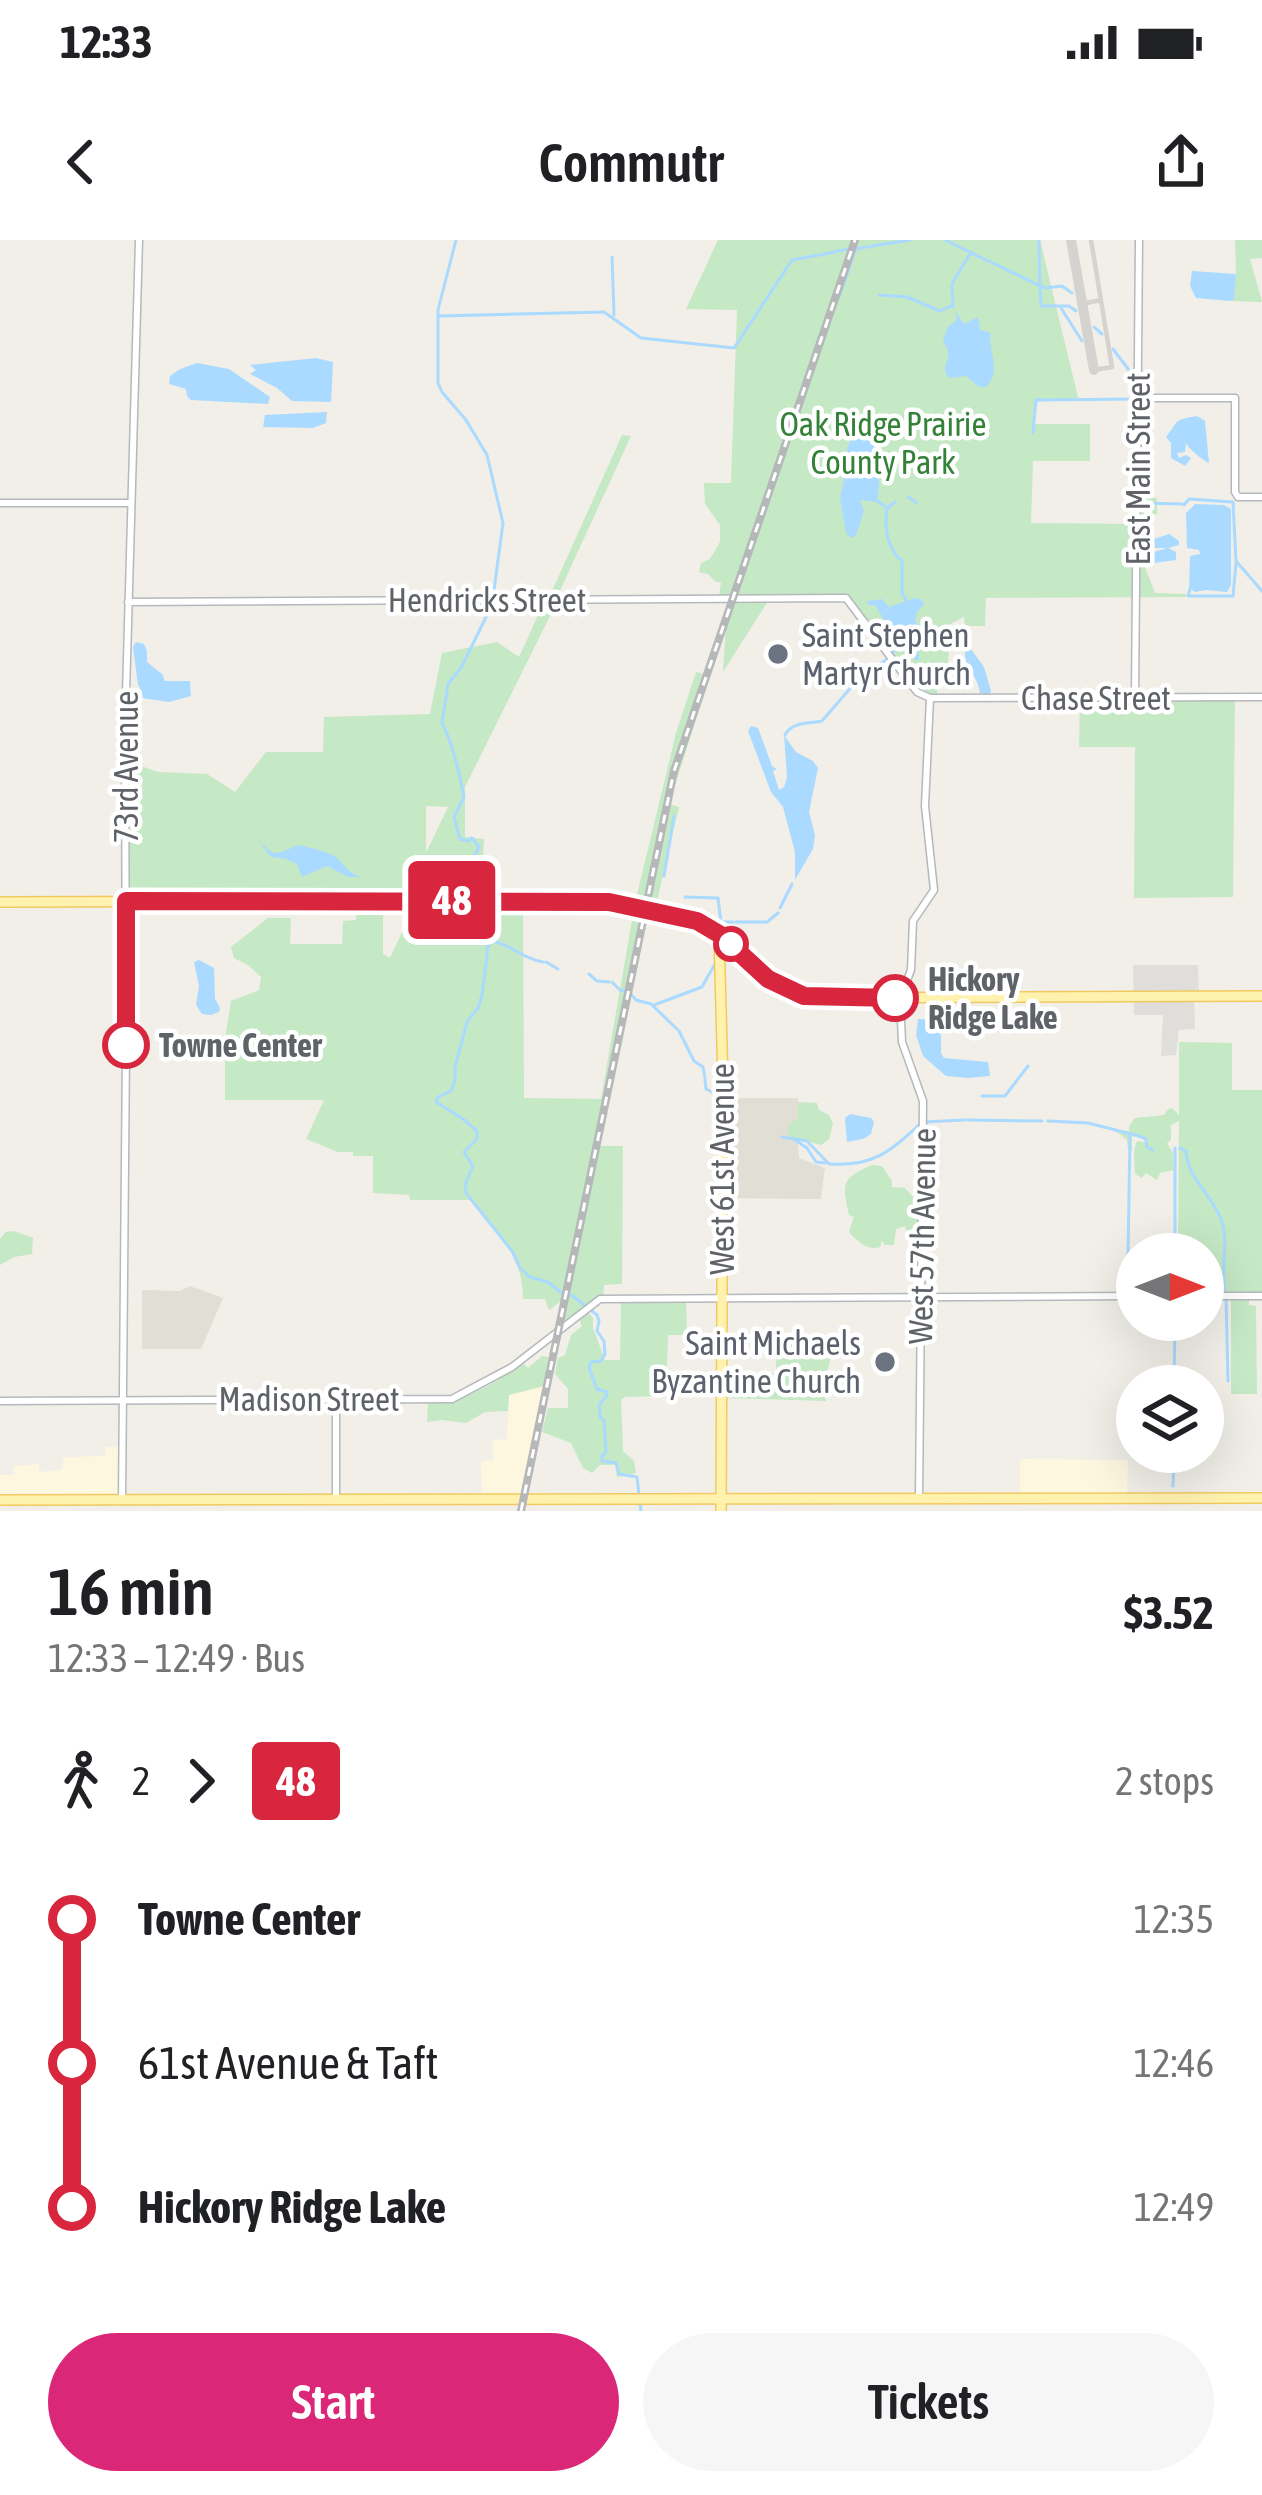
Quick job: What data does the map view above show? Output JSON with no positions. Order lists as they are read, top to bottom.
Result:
{
  "streets": {
    "main road": ["West 61st Avenue"],
    "street": [
      "East Main Street",
      "Hendricks Street",
      "Chase Street",
      "73rd Avenue",
      "West 57th Avenue",
      "Madison Street"
    ]
  },
  "crossings": [
    ["East Main Street", "Chase Street"],
    ["Hendricks Street", "Chase Street"],
    ["Hendricks Street", "73rd Avenue"],
    ["Hendricks Street", "West 57th Avenue"],
    ["Chase Street", "West 57th Avenue"],
    ["73rd Avenue", "Madison Street"],
    ["West 61st Avenue", "Madison Street"]
  ],
  "parks": ["Oak Ridge Prairie County Park"],
  "places": [
    "Saint Stephen Martyr Church",
    "Hickory Ridge Lake",
    "Towne Center",
    "Saint Michaels Byzantine Church"
  ],
  "lines": ["bus line 48"],
  "north": "right",
  "page": {
    "status": "12:33",
    "header": "Commutr",
    "on_map": "48",
    "heading": ["16 min", "12:33 – 12:49 · Bus", "$3.52"],
    "legs": ["2", "48", "2 stops"],
    "list": [
      {
        "name": "Towne Center",
        "value": "12:35"
      },
      {
        "name": "61st Avenue & Taft",
        "value": "12:46"
      },
      {
        "name": "Hickory Ridge Lake",
        "value": "12:49"
      }
    ],
    "buttons": ["Start", "Tickets"]
  }
}
